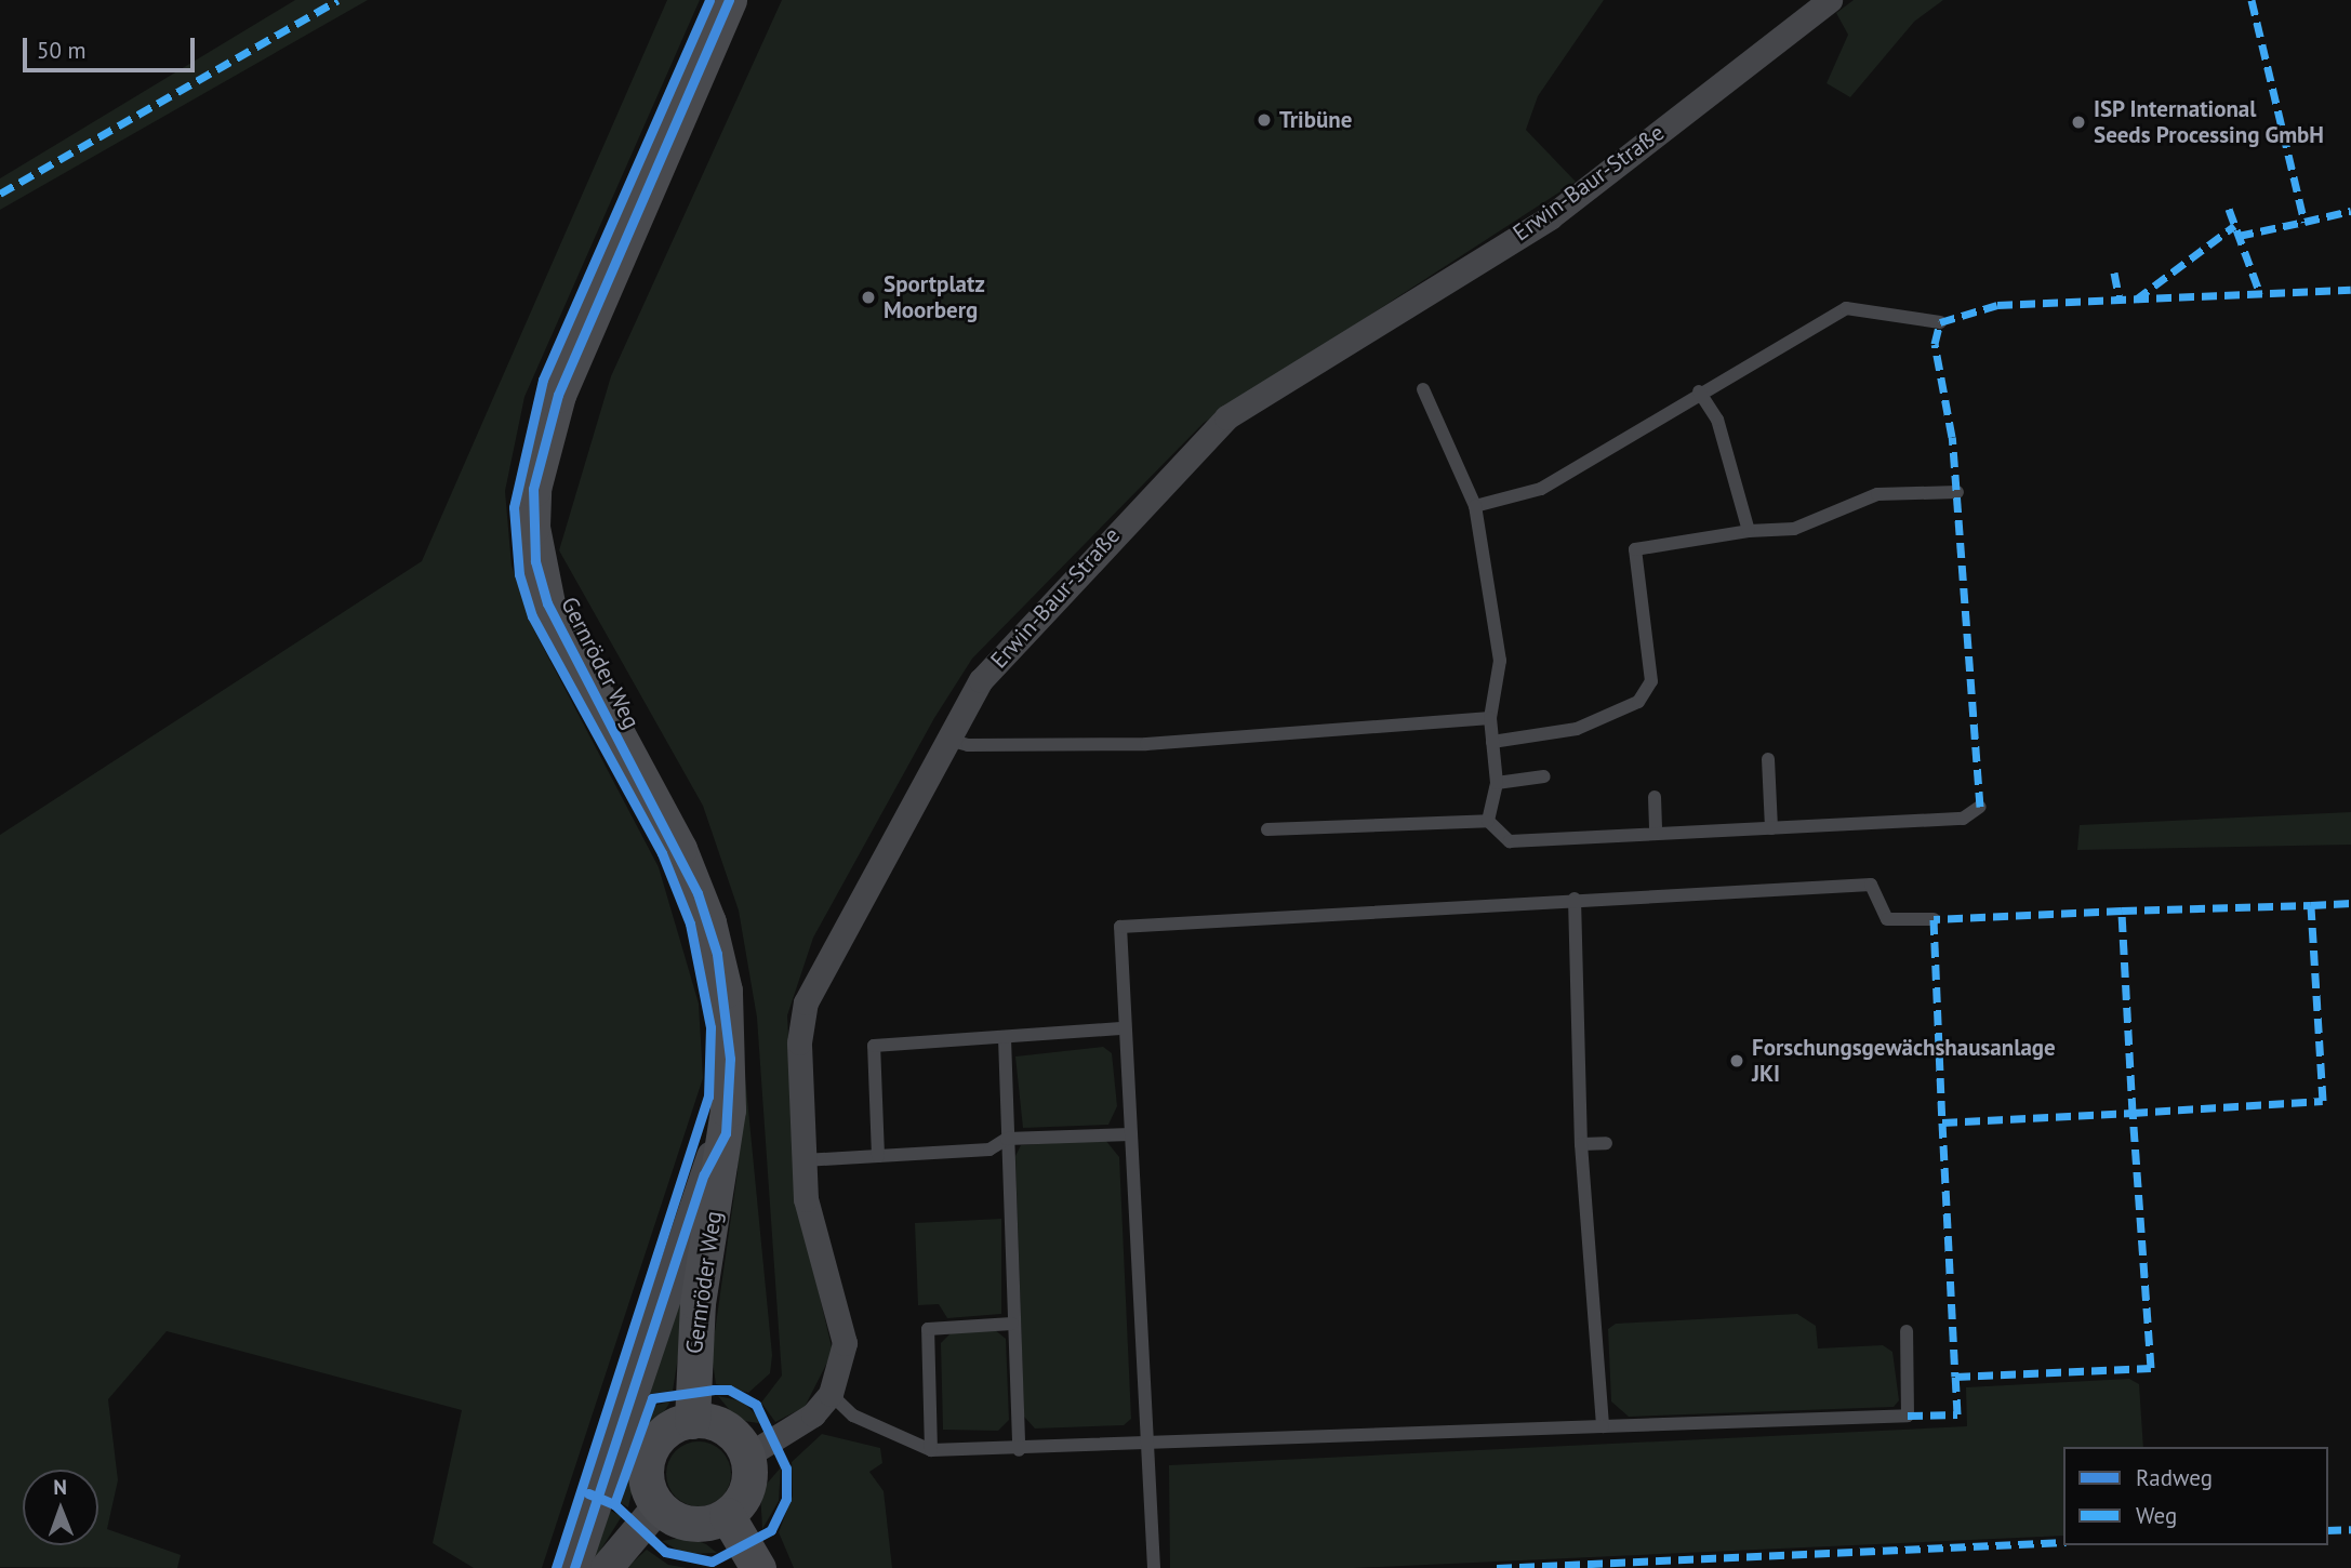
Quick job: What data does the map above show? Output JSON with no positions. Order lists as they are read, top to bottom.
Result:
{
  "streets": {
    "main road": ["Gernröder Weg"],
    "street": ["Erwin-Baur-Straße"]
  },
  "crossings": [
    ["Erwin-Baur-Straße", "Gernröder Weg"]
  ],
  "places": [
    "Tribüne",
    "ISP International Seeds Processing GmbH",
    "Sportplatz Moorberg",
    "Forschungsgewächshausanlage JKI"
  ],
  "legend": ["Radweg", "Weg"],
  "scale_bar": "50 m",
  "north": "top"
}
